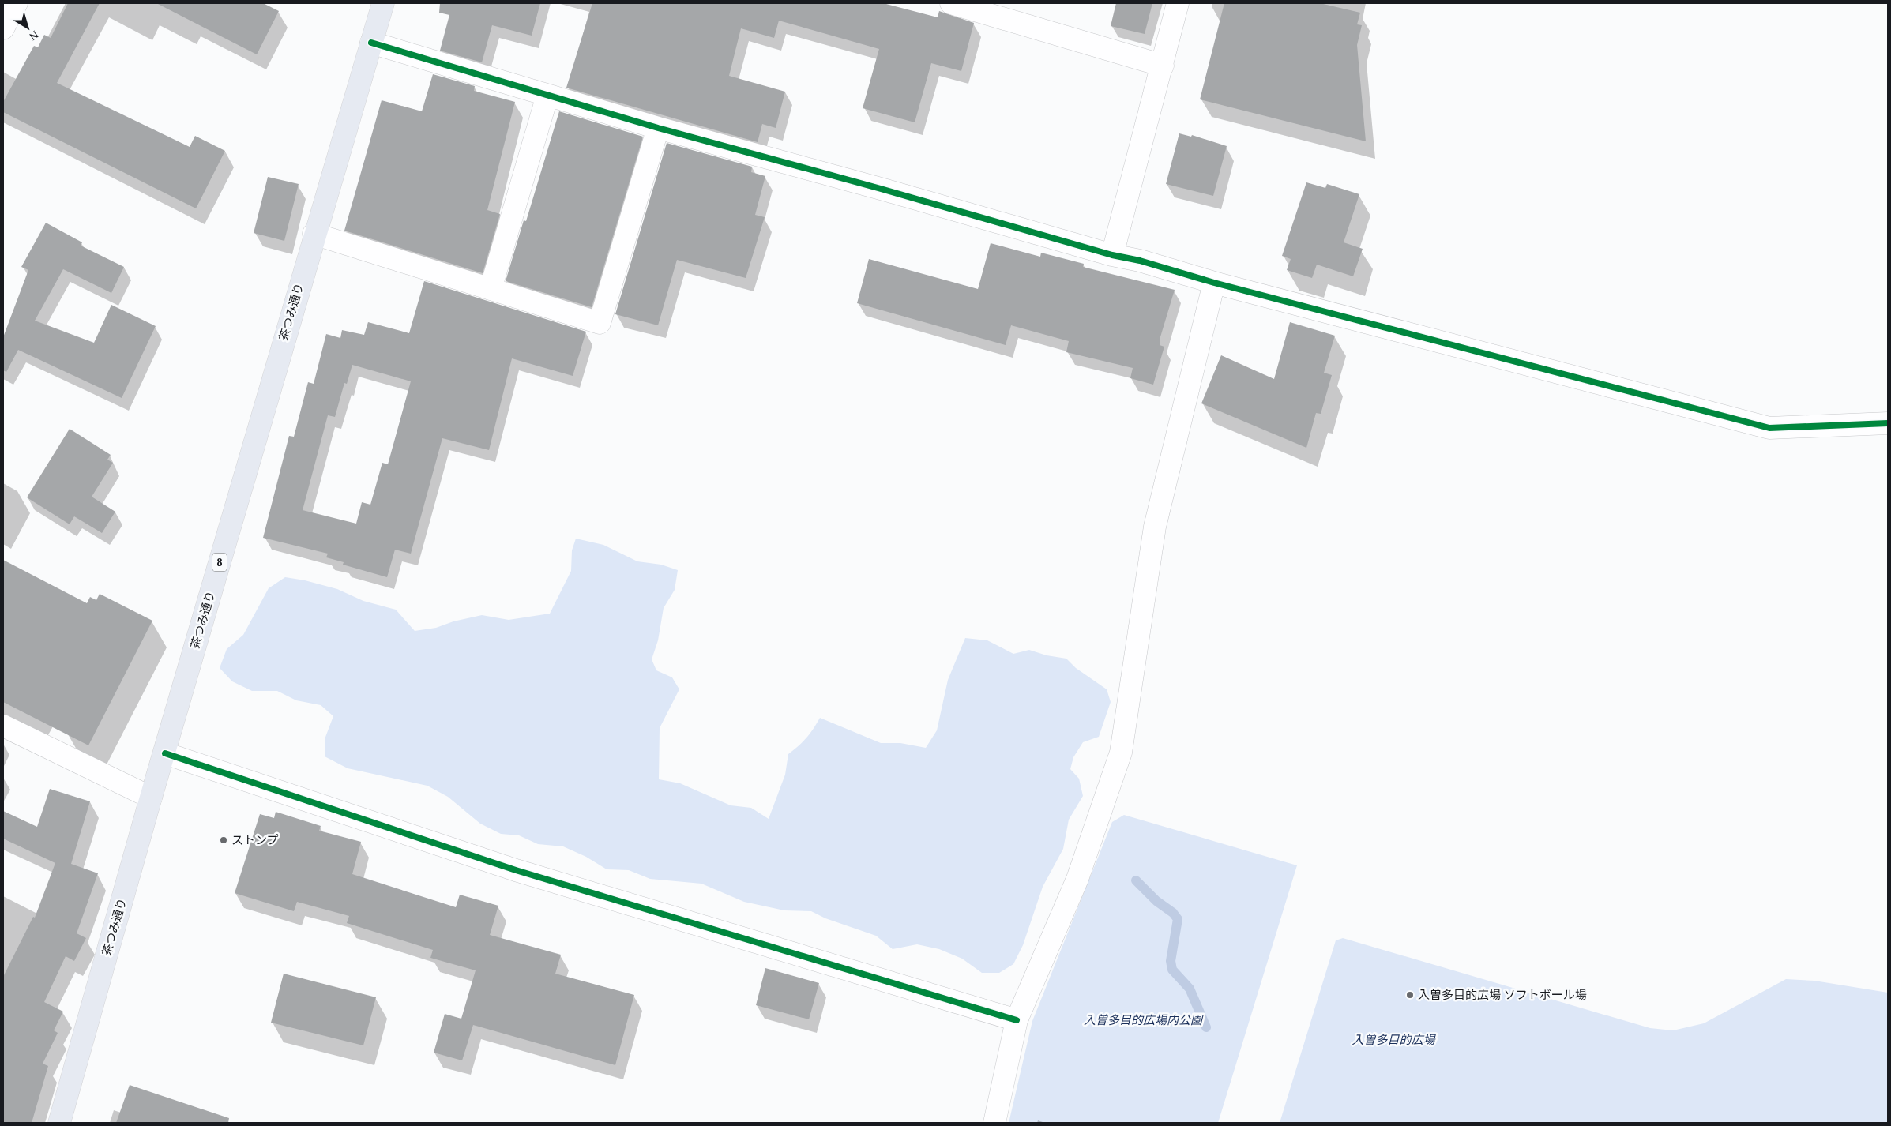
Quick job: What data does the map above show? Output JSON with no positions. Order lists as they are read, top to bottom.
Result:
{
  "streets": {
    "main road": ["茶つみ通り", "8"]
  },
  "parks": ["入曽多目的広場内公園", "入曽多目的広場"],
  "places": ["ストンプ", "入曽多目的広場 ソフトボール場"],
  "north": "bottom right"
}
